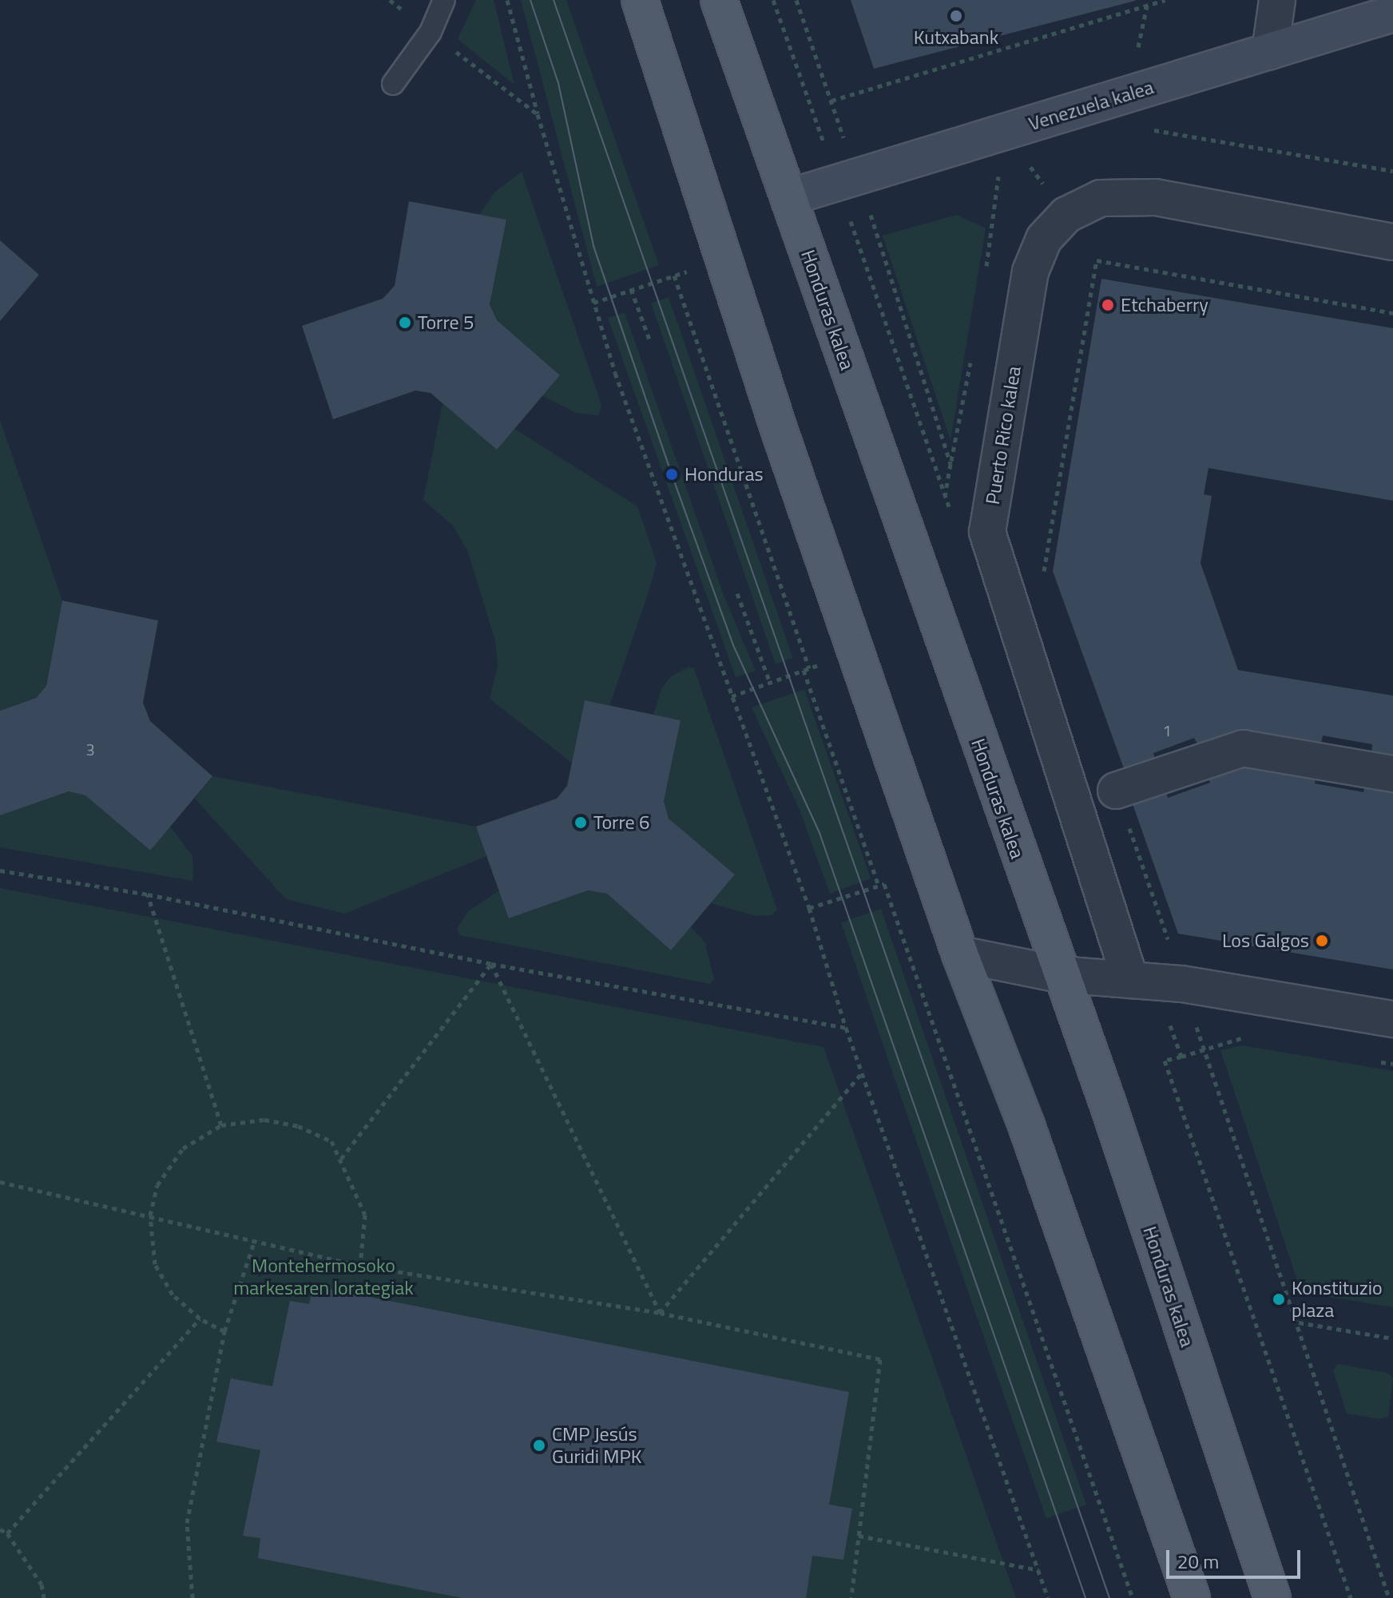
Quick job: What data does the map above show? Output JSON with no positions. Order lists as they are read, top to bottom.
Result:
{
  "streets": {
    "main road": ["Honduras kalea"],
    "street": ["Venezuela kalea", "Puerto Rico kalea"]
  },
  "crossings": [
    ["Venezuela kalea", "Honduras kalea"]
  ],
  "parks": ["Montehermosoko markesaren lorategiak"],
  "places": [
    "Kutxabank",
    "Etchaberry",
    "Torre 5",
    "Honduras",
    "Torre 6",
    "Los Galgos",
    "Konstituzio plaza",
    "CMP Jesús Guridi MPK"
  ],
  "house_numbers": ["1", "3"],
  "scale_bar": "20 m"
}
